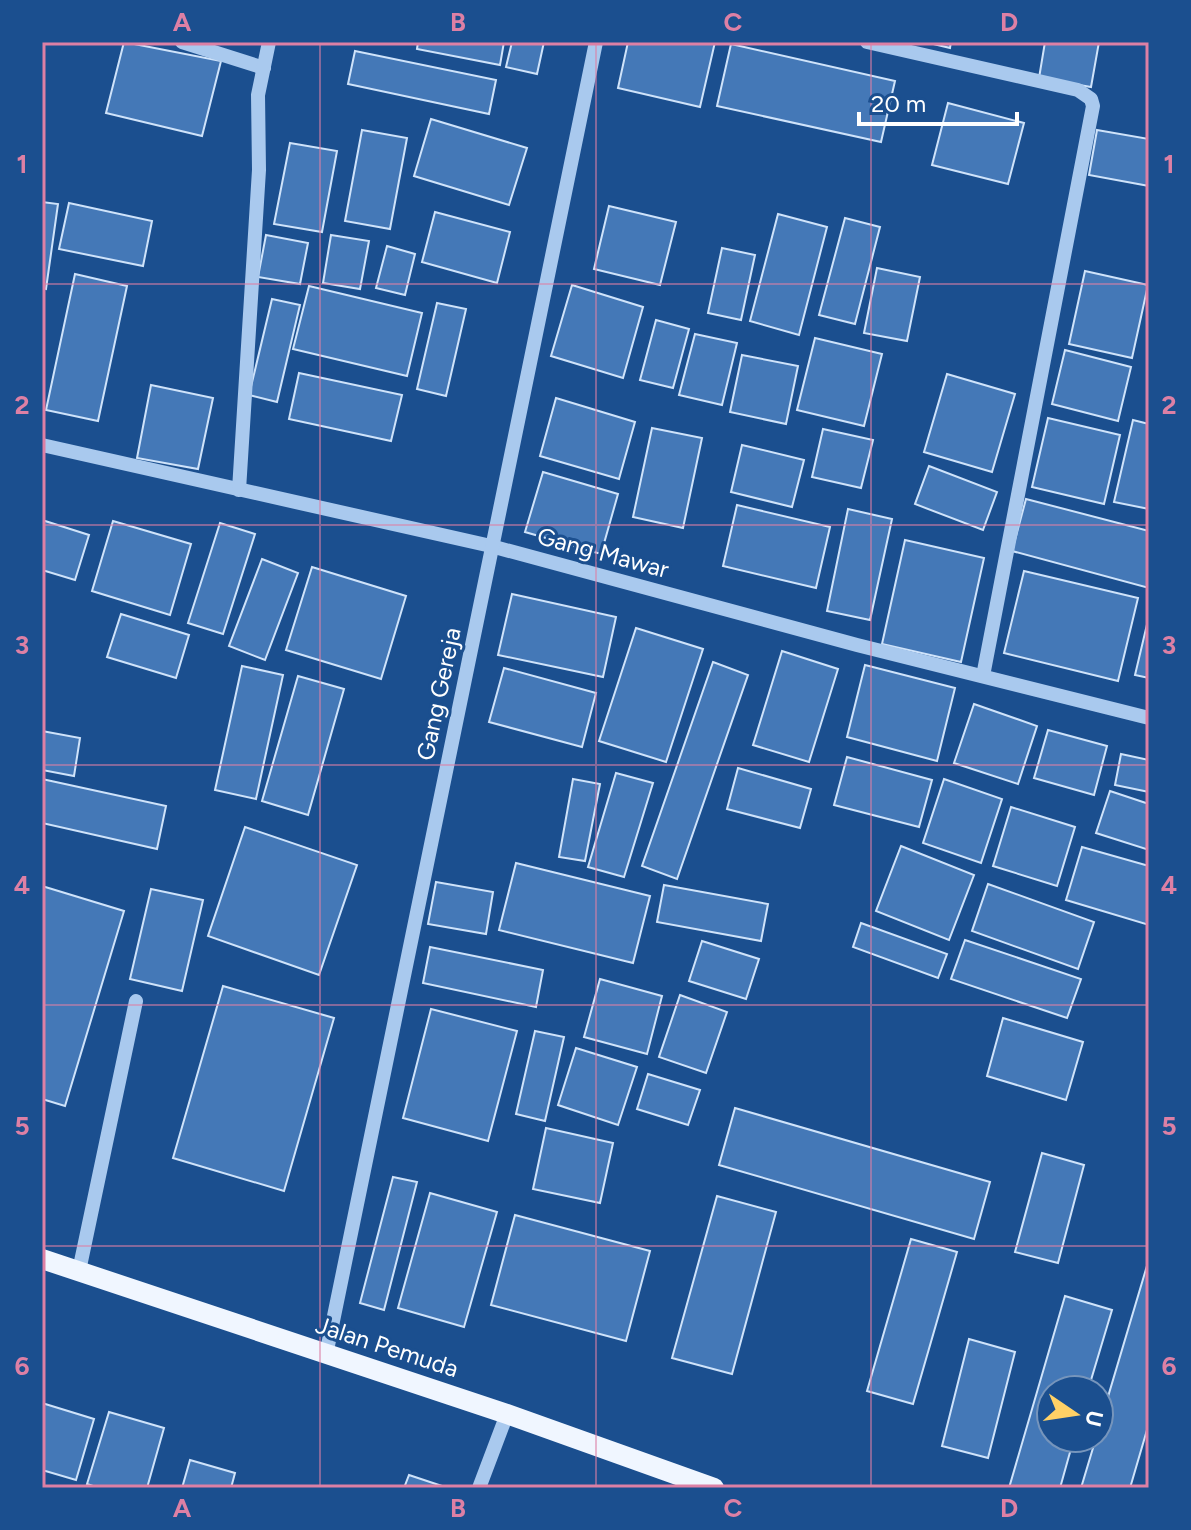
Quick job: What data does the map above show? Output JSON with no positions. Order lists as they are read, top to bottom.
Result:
{
  "streets": {
    "main road": ["Jalan Pemuda"],
    "street": ["Gang Mawar", "Gang Gereja"]
  },
  "crossings": [
    ["Gang Mawar", "Gang Gereja"],
    ["Gang Gereja", "Jalan Pemuda"]
  ],
  "scale_bar": "20 m",
  "north": "right",
  "grid": {
    "columns": [
      "A",
      "B",
      "C",
      "D"
    ],
    "rows": [
      "1",
      "2",
      "3",
      "4",
      "5",
      "6"
    ]
  }
}
